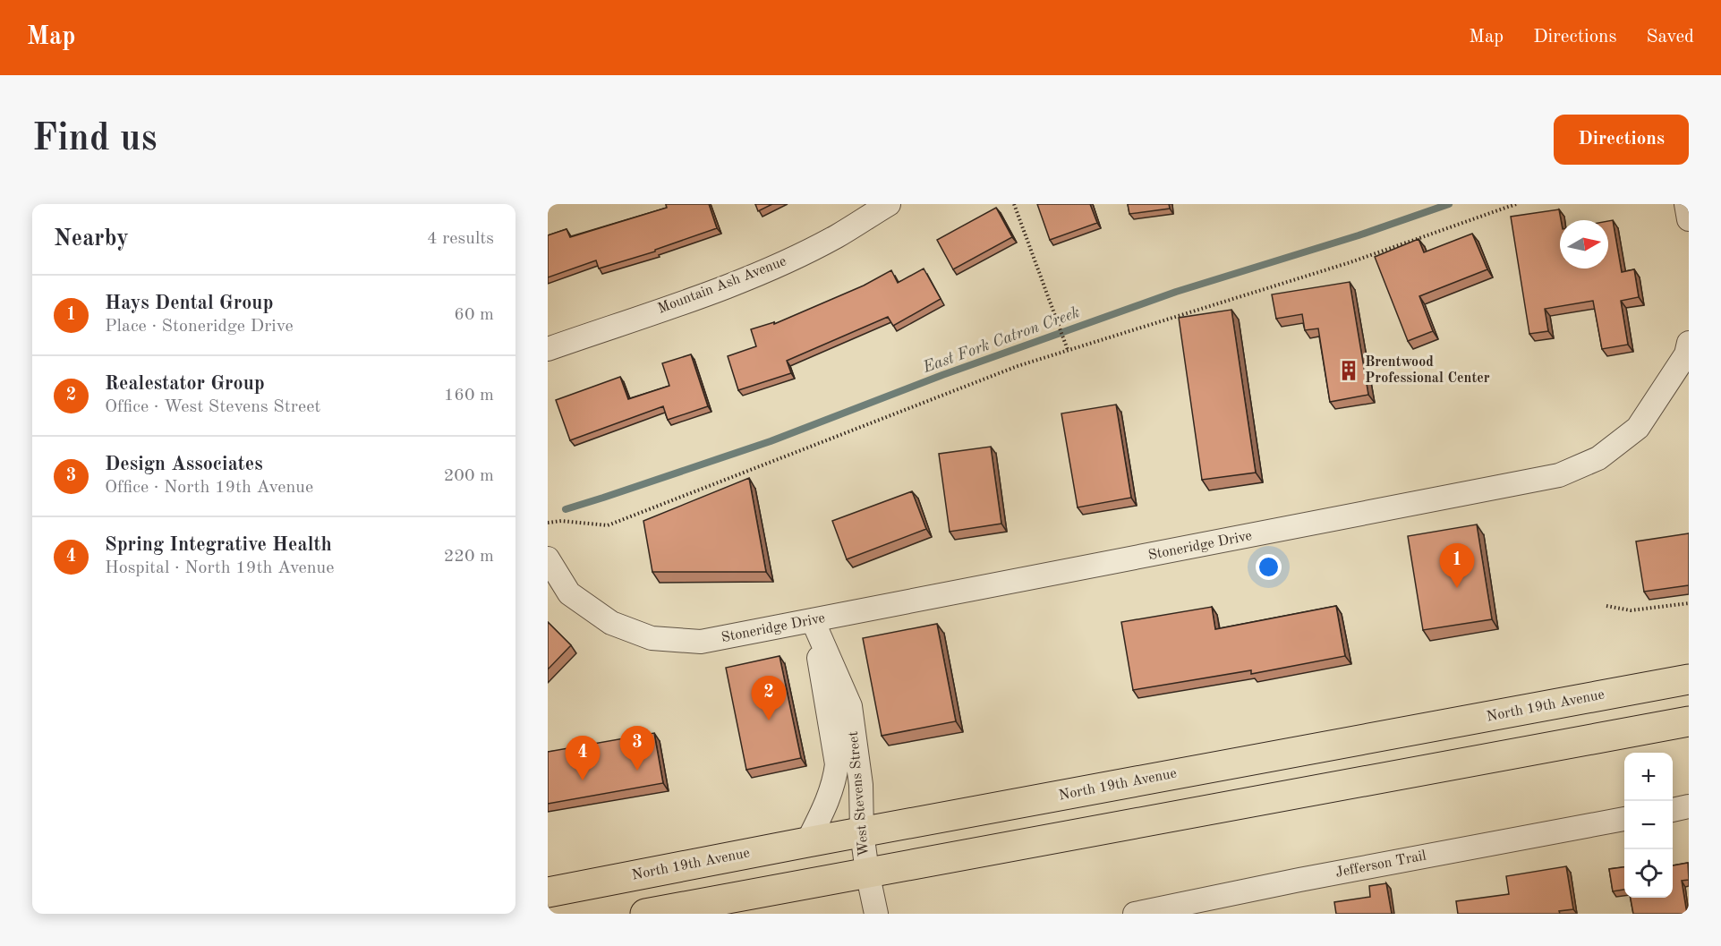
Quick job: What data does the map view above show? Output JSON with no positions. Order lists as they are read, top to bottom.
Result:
{
  "streets": {
    "main road": ["North 19th Avenue"],
    "street": [
      "Mountain Ash Avenue",
      "Stoneridge Drive",
      "West Stevens Street",
      "Jefferson Trail"
    ]
  },
  "crossings": [
    ["Stoneridge Drive", "West Stevens Street"],
    ["North 19th Avenue", "West Stevens Street"]
  ],
  "water": ["East Fork Catron Creek"],
  "places": {
    "building": ["Brentwood Professional Center"]
  },
  "north": "right",
  "page": {
    "header": "Map",
    "nav": ["Map", "Directions", "Saved"],
    "buttons": "Directions",
    "title": "Find us",
    "heading": ["Nearby", "4 results"],
    "list": [
      {
        "mark": "1",
        "name": "Hays Dental Group",
        "note": "Place · Stoneridge Drive",
        "value": "60 m"
      },
      {
        "mark": "2",
        "name": "Realestator Group",
        "note": "Office · West Stevens Street",
        "value": "160 m"
      },
      {
        "mark": "3",
        "name": "Design Associates",
        "note": "Office · North 19th Avenue",
        "value": "200 m"
      },
      {
        "mark": "4",
        "name": "Spring Integrative Health",
        "note": "Hospital · North 19th Avenue",
        "value": "220 m"
      }
    ],
    "pins": [
      "1",
      "2",
      "3",
      "4"
    ],
    "map_buttons": ["+", "−"]
  }
}
